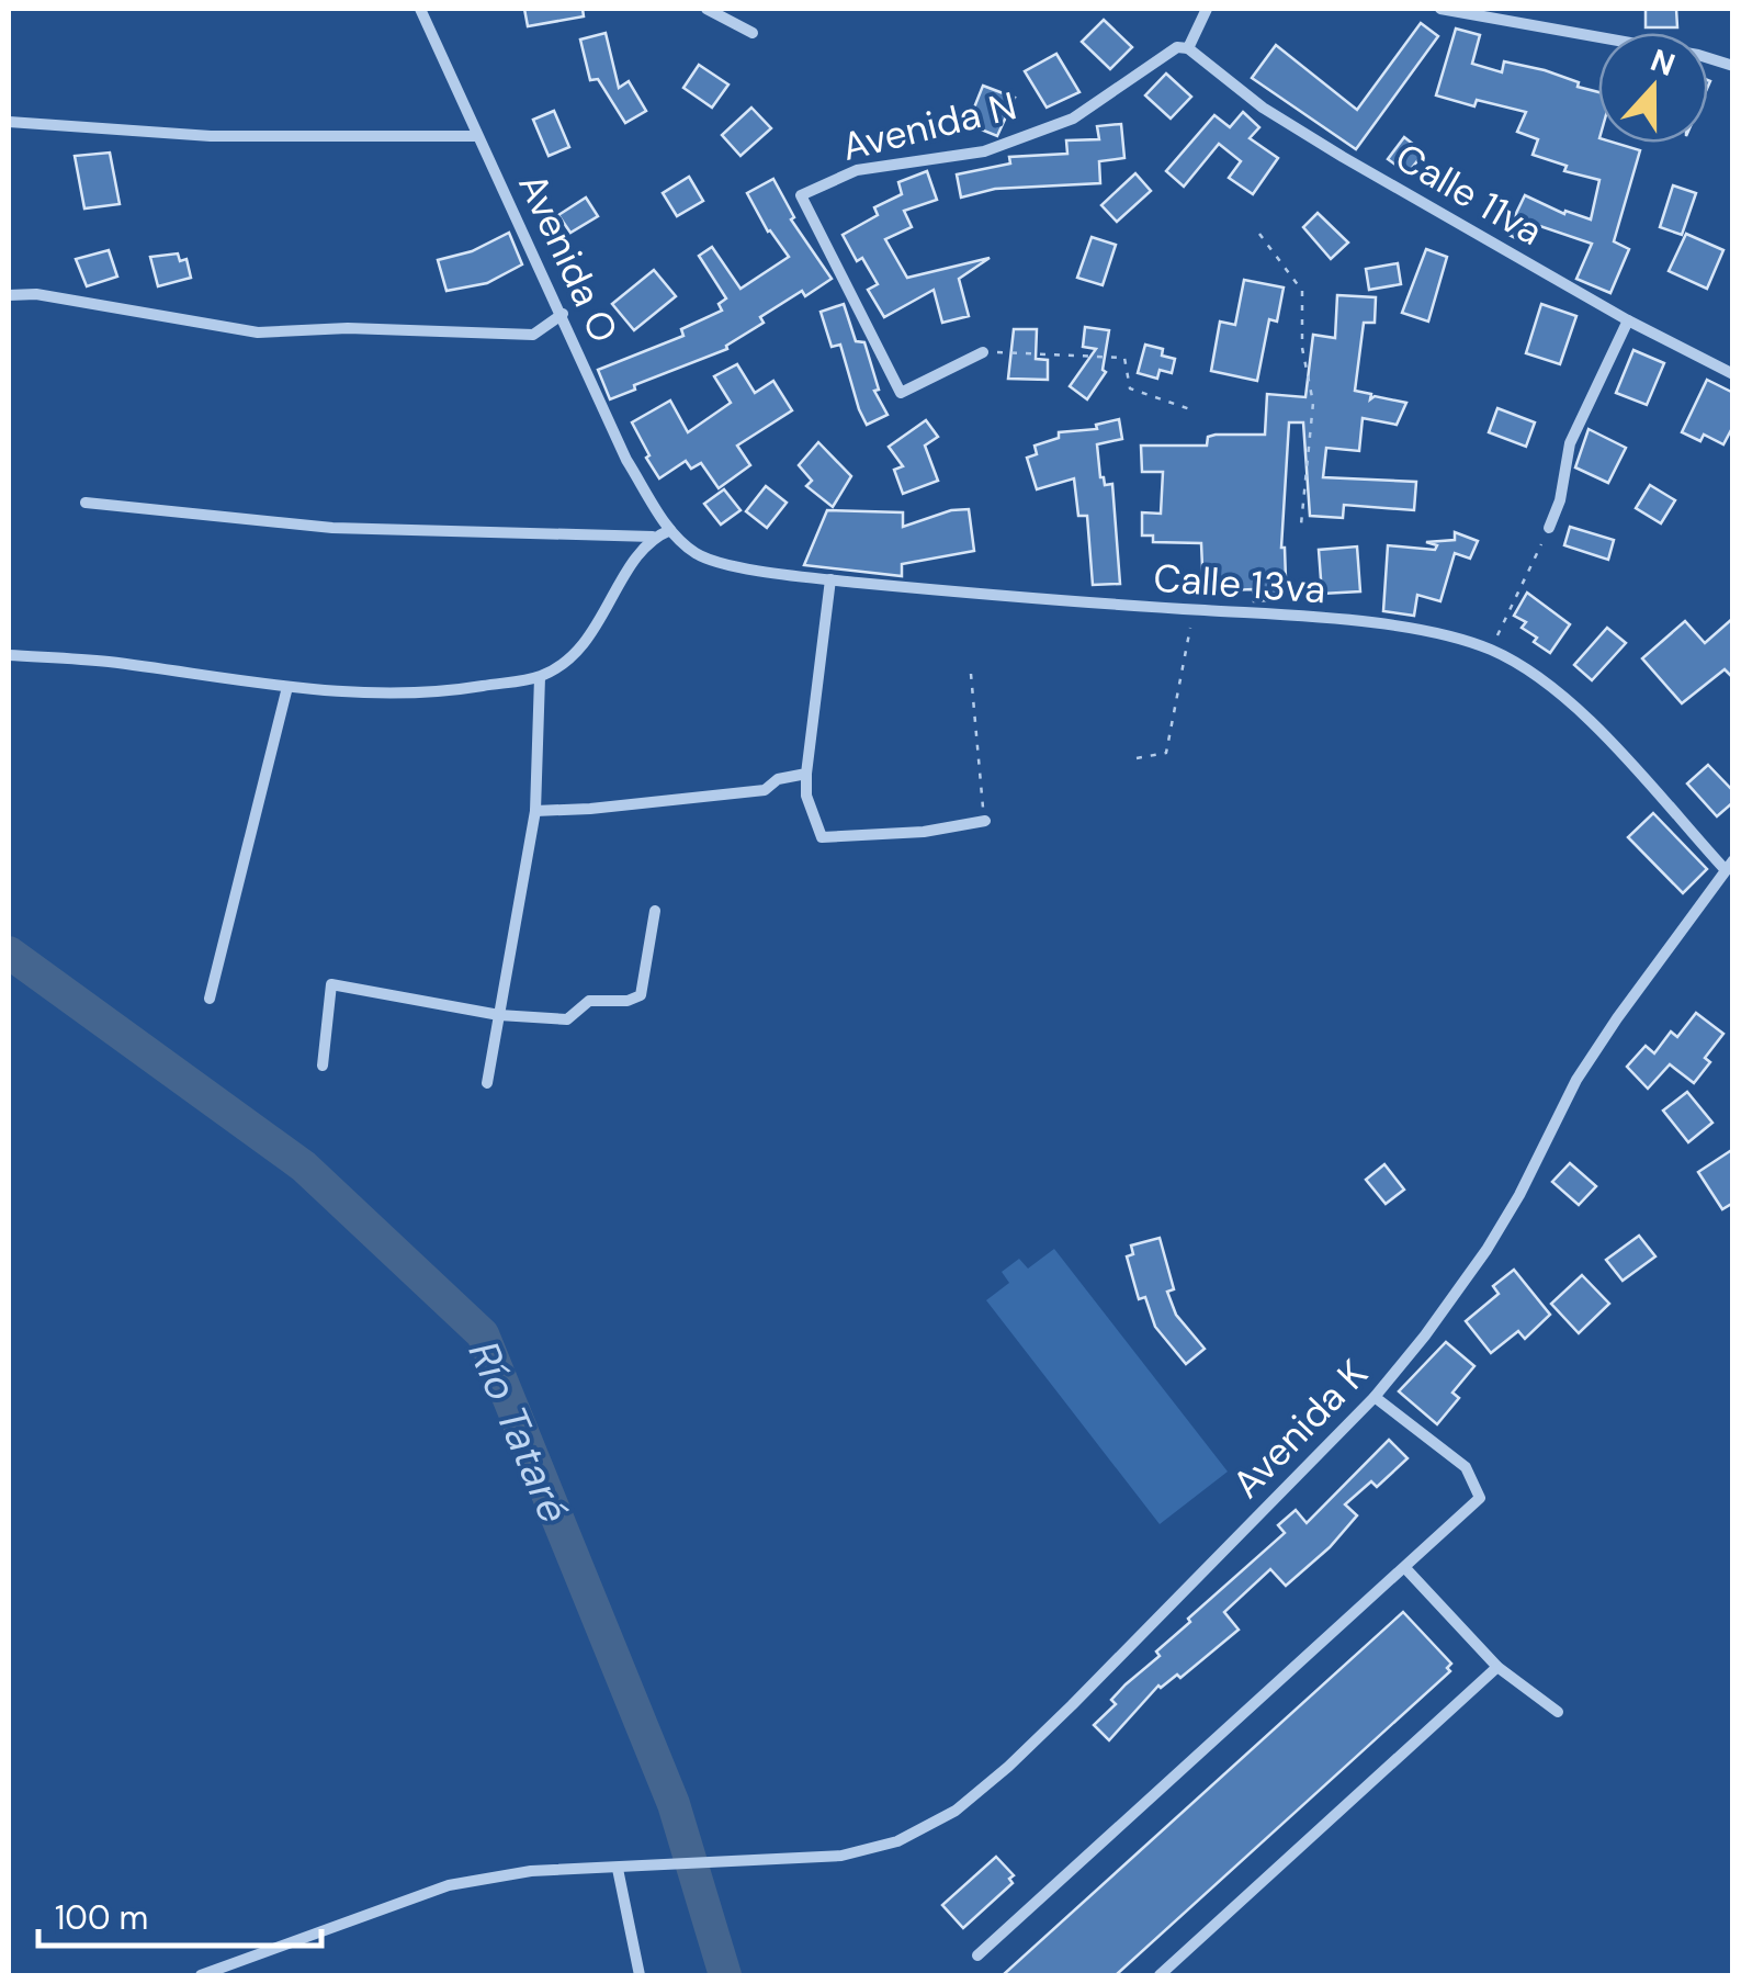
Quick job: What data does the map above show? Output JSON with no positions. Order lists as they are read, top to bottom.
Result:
{
  "streets": {
    "street": [
      "Avenida N",
      "Calle 11va",
      "Avenida O",
      "Calle 13va",
      "Avenida K"
    ]
  },
  "crossings": [
    ["Avenida N", "Calle 11va"],
    ["Avenida O", "Calle 13va"],
    ["Calle 13va", "Avenida K"]
  ],
  "water": ["Río Tataré"],
  "scale_bar": "100 m",
  "north": "top"
}
